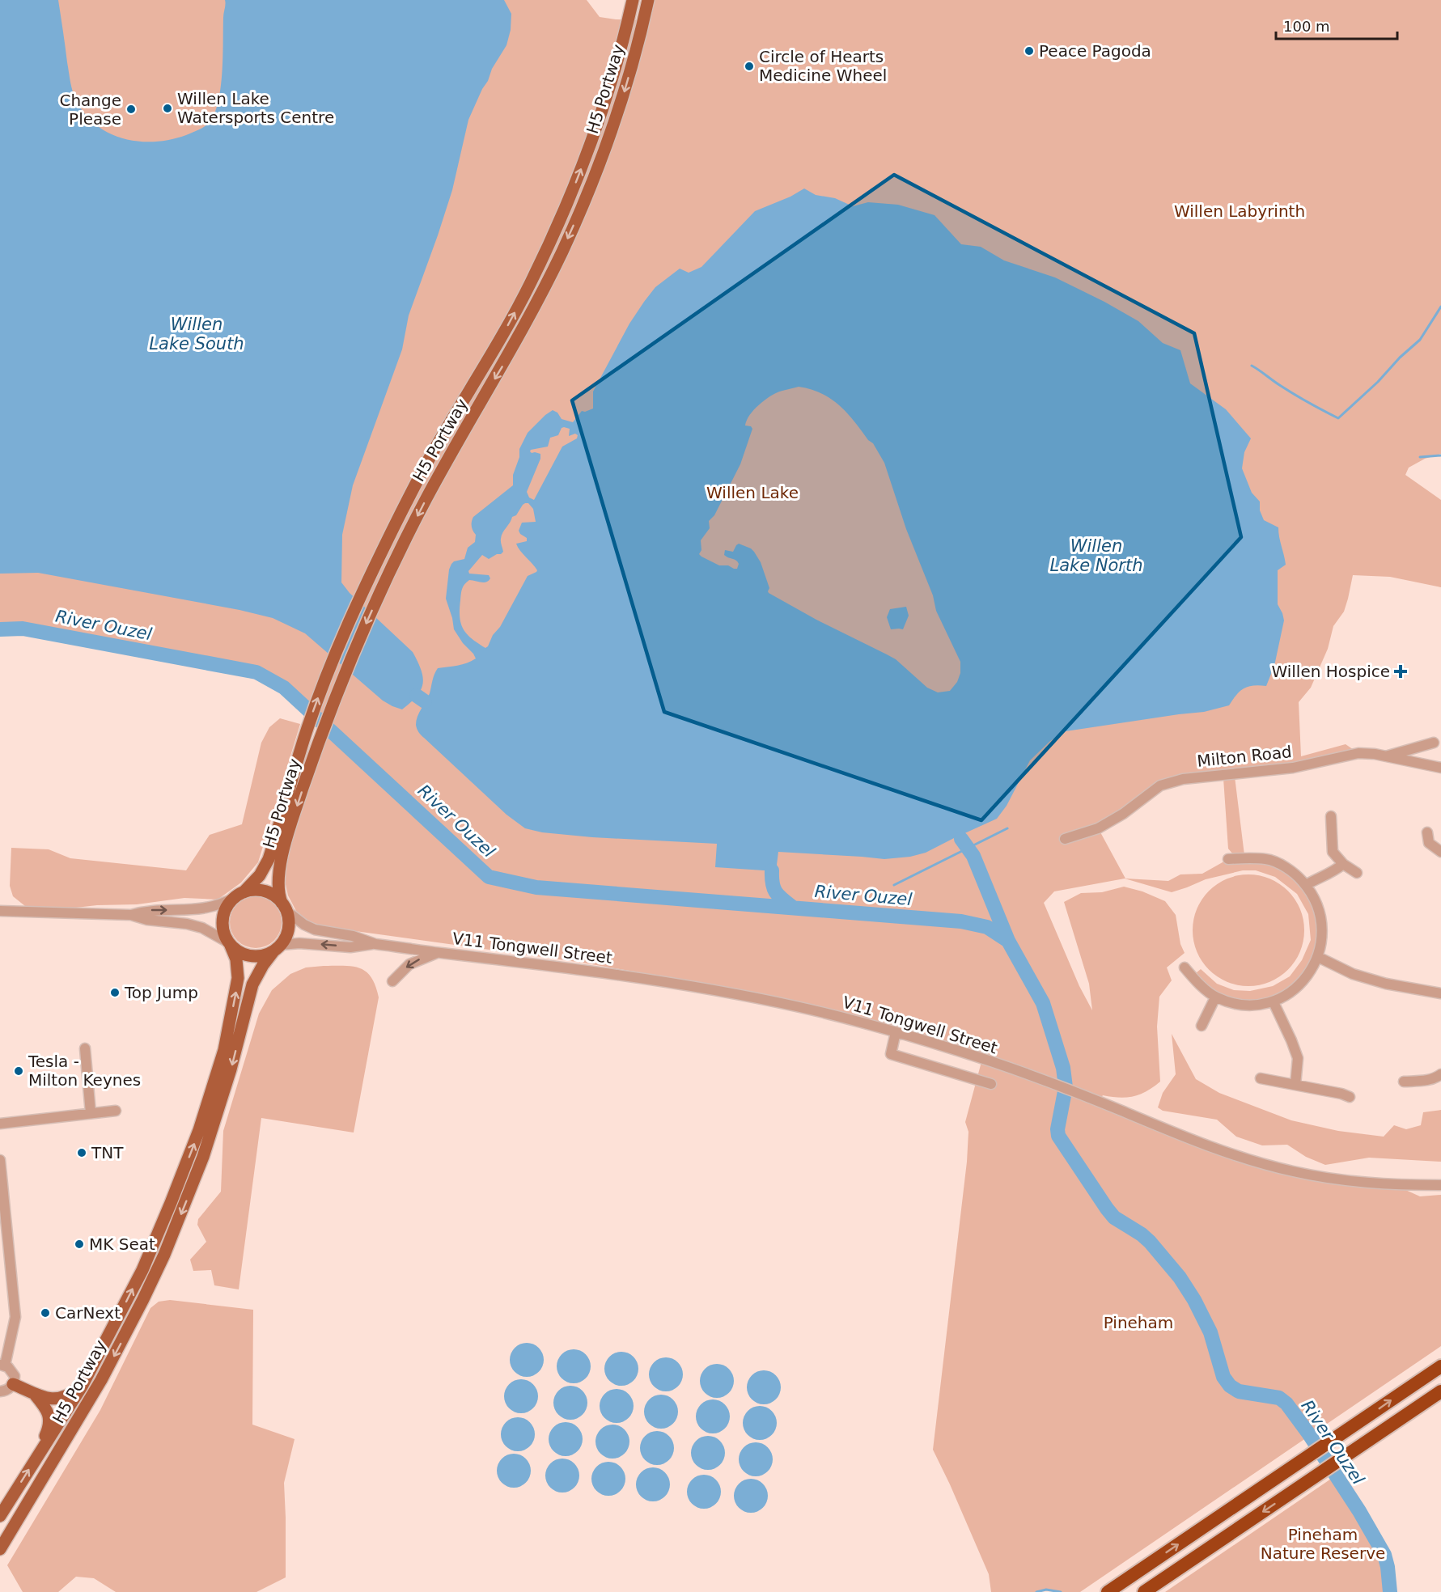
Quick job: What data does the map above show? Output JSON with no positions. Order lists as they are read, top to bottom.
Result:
{
  "streets": {
    "main road": ["H5 Portway"],
    "street": ["Milton Road", "V11 Tongwell Street"]
  },
  "crossings": [
    ["H5 Portway", "V11 Tongwell Street"]
  ],
  "water": ["Willen Lake South", "Willen Lake North", "River Ouzel"],
  "parks": [
    "Willen Labyrinth",
    "Willen Lake",
    "Pineham",
    "Pineham Nature Reserve"
  ],
  "places": {
    "other": [
      "Peace Pagoda",
      "Circle of Hearts Medicine Wheel",
      "Willen Lake Watersports Centre",
      "Change Please",
      "Top Jump",
      "Tesla - Milton Keynes",
      "TNT",
      "MK Seat",
      "CarNext"
    ],
    "health": ["Willen Hospice"]
  },
  "scale_bar": "100 m"
}
